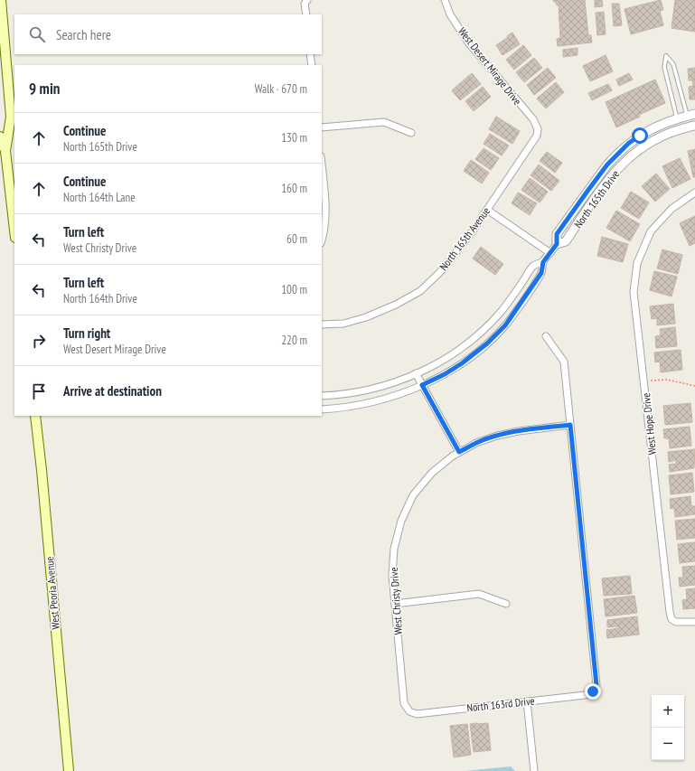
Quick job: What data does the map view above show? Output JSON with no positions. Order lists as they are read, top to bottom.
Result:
{
  "streets": {
    "main road": ["West Peoria Avenue"],
    "street": [
      "West Desert Mirage Drive",
      "North 165th Drive",
      "North 165th Avenue",
      "West Hope Drive",
      "West Christy Drive",
      "North 163rd Drive"
    ]
  },
  "crossings": [
    ["West Desert Mirage Drive", "North 165th Avenue"],
    ["West Christy Drive", "North 163rd Drive"]
  ],
  "page": {
    "search": "Search here",
    "heading": ["9 min", "Walk · 670 m"],
    "list": [
      ["Continue", "North 165th Drive", "130 m"],
      ["Continue", "North 164th Lane", "160 m"],
      ["Turn left", "West Christy Drive", "60 m"],
      ["Turn left", "North 164th Drive", "100 m"],
      ["Turn right", "West Desert Mirage Drive", "220 m"],
      "Arrive at destination"
    ],
    "map_buttons": ["+", "−"]
  }
}
